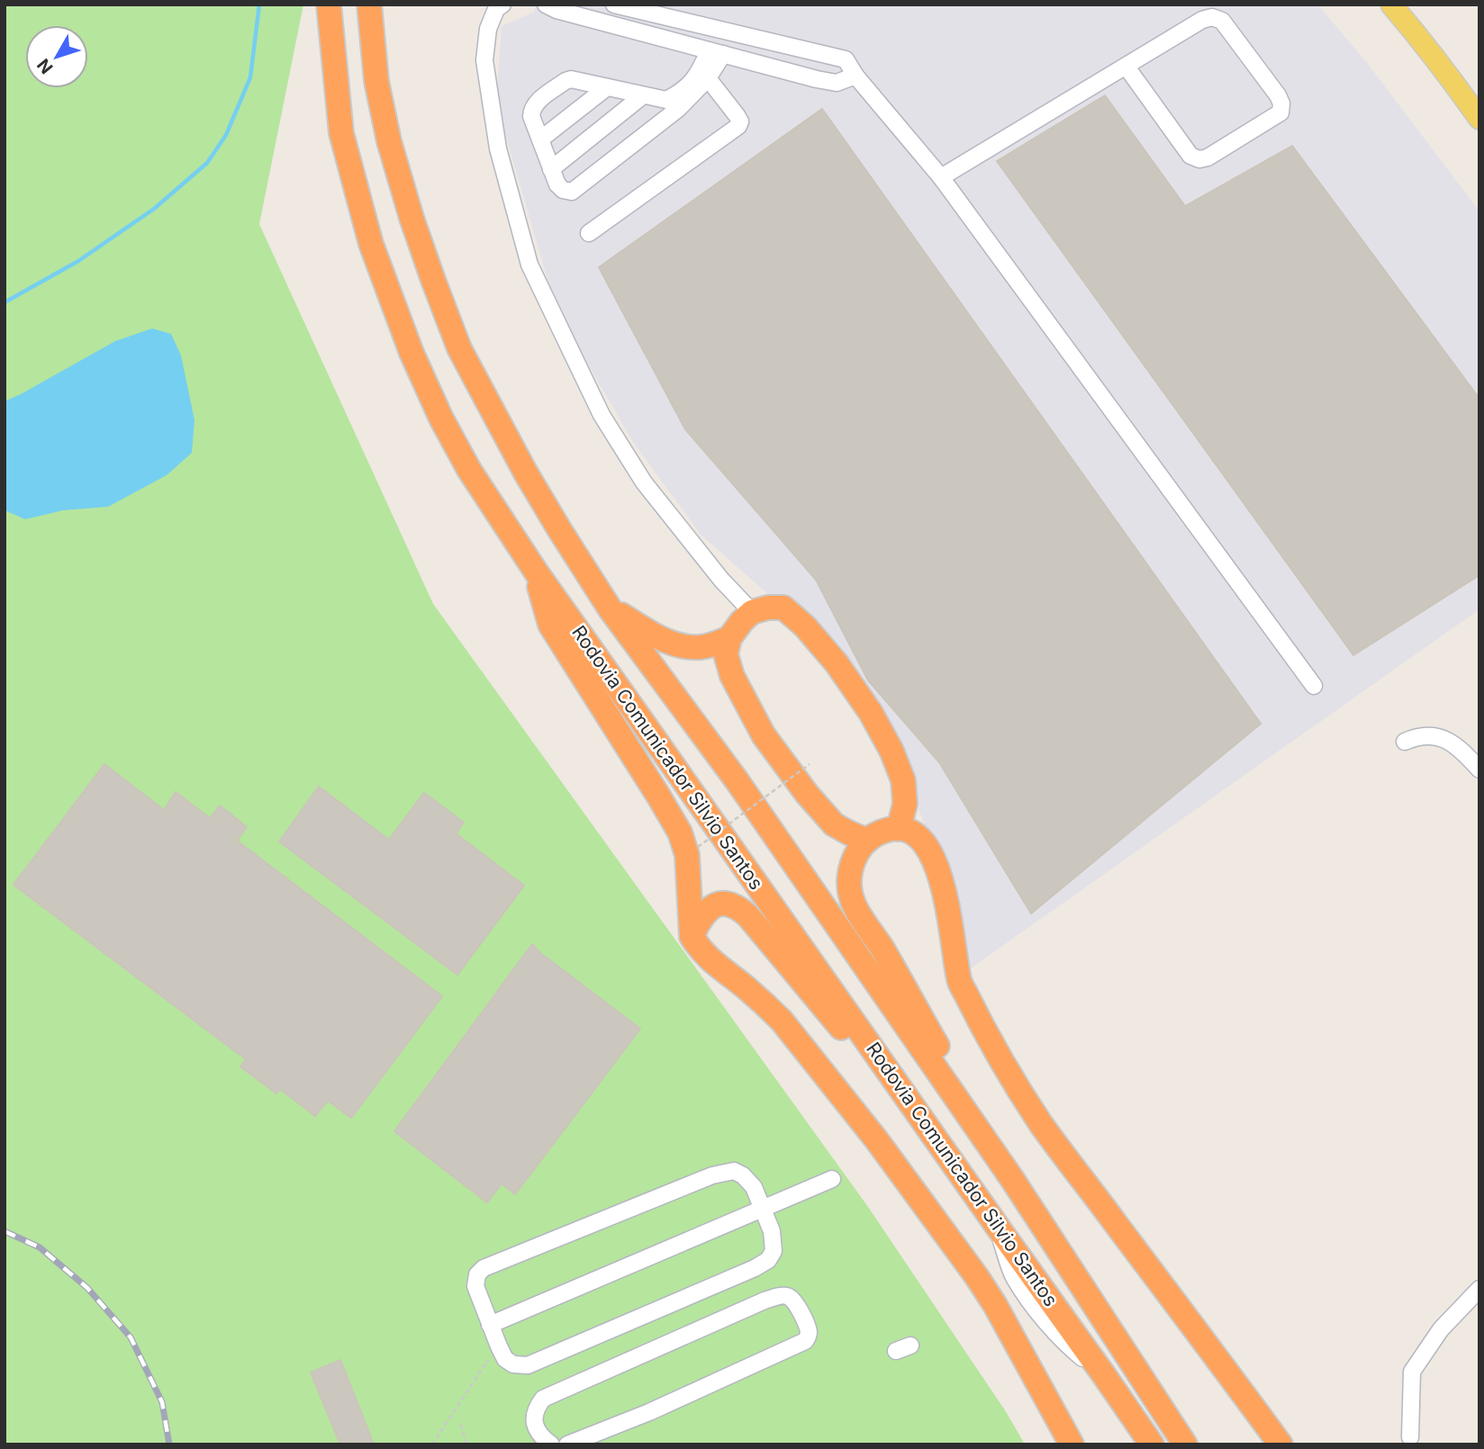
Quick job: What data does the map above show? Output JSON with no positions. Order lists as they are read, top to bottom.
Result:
{
  "streets": {
    "highway": ["Rodovia Comunicador Silvio Santos"]
  },
  "north": "bottom left"
}
